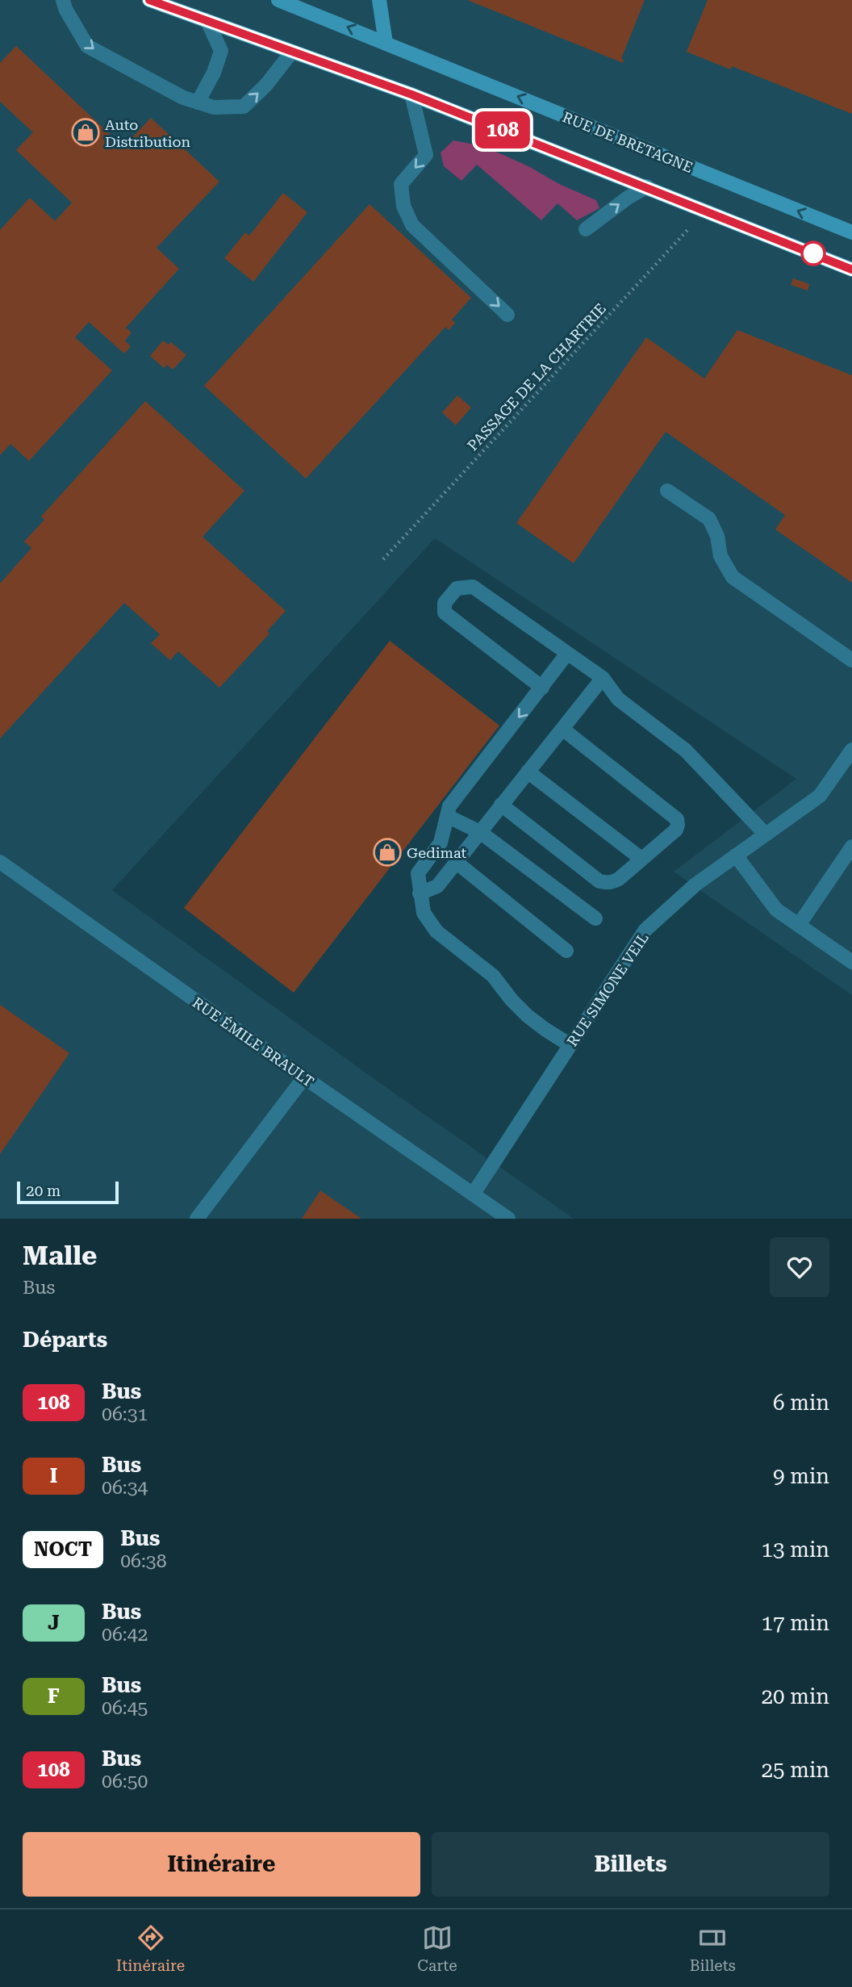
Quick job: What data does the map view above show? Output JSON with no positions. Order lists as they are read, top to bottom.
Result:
{
  "streets": {
    "main road": ["RUE DE BRETAGNE"],
    "street": ["RUE SIMONE VEIL", "RUE ÉMILE BRAULT"],
    "path": ["PASSAGE DE LA CHARTRIE"]
  },
  "crossings": [
    ["RUE SIMONE VEIL", "RUE ÉMILE BRAULT"]
  ],
  "places": {
    "shop": ["Auto Distribution", "Gedimat"]
  },
  "lines": ["bus line 108"],
  "scale_bar": "20 m",
  "page": {
    "on_map": "108",
    "scale": "20 m",
    "heading": [
      ["Malle", "Bus"],
      "Départs"
    ],
    "list": [
      {
        "mark": "108",
        "name": "Bus",
        "note": "06:31",
        "value": "6 min"
      },
      {
        "mark": "I",
        "name": "Bus",
        "note": "06:34",
        "value": "9 min"
      },
      {
        "mark": "NOCT",
        "name": "Bus",
        "note": "06:38",
        "value": "13 min"
      },
      {
        "mark": "J",
        "name": "Bus",
        "note": "06:42",
        "value": "17 min"
      },
      {
        "mark": "F",
        "name": "Bus",
        "note": "06:45",
        "value": "20 min"
      },
      {
        "mark": "108",
        "name": "Bus",
        "note": "06:50",
        "value": "25 min"
      }
    ],
    "buttons": ["Itinéraire", "Billets"],
    "tabs": ["Itinéraire", "Carte", "Billets"]
  }
}
